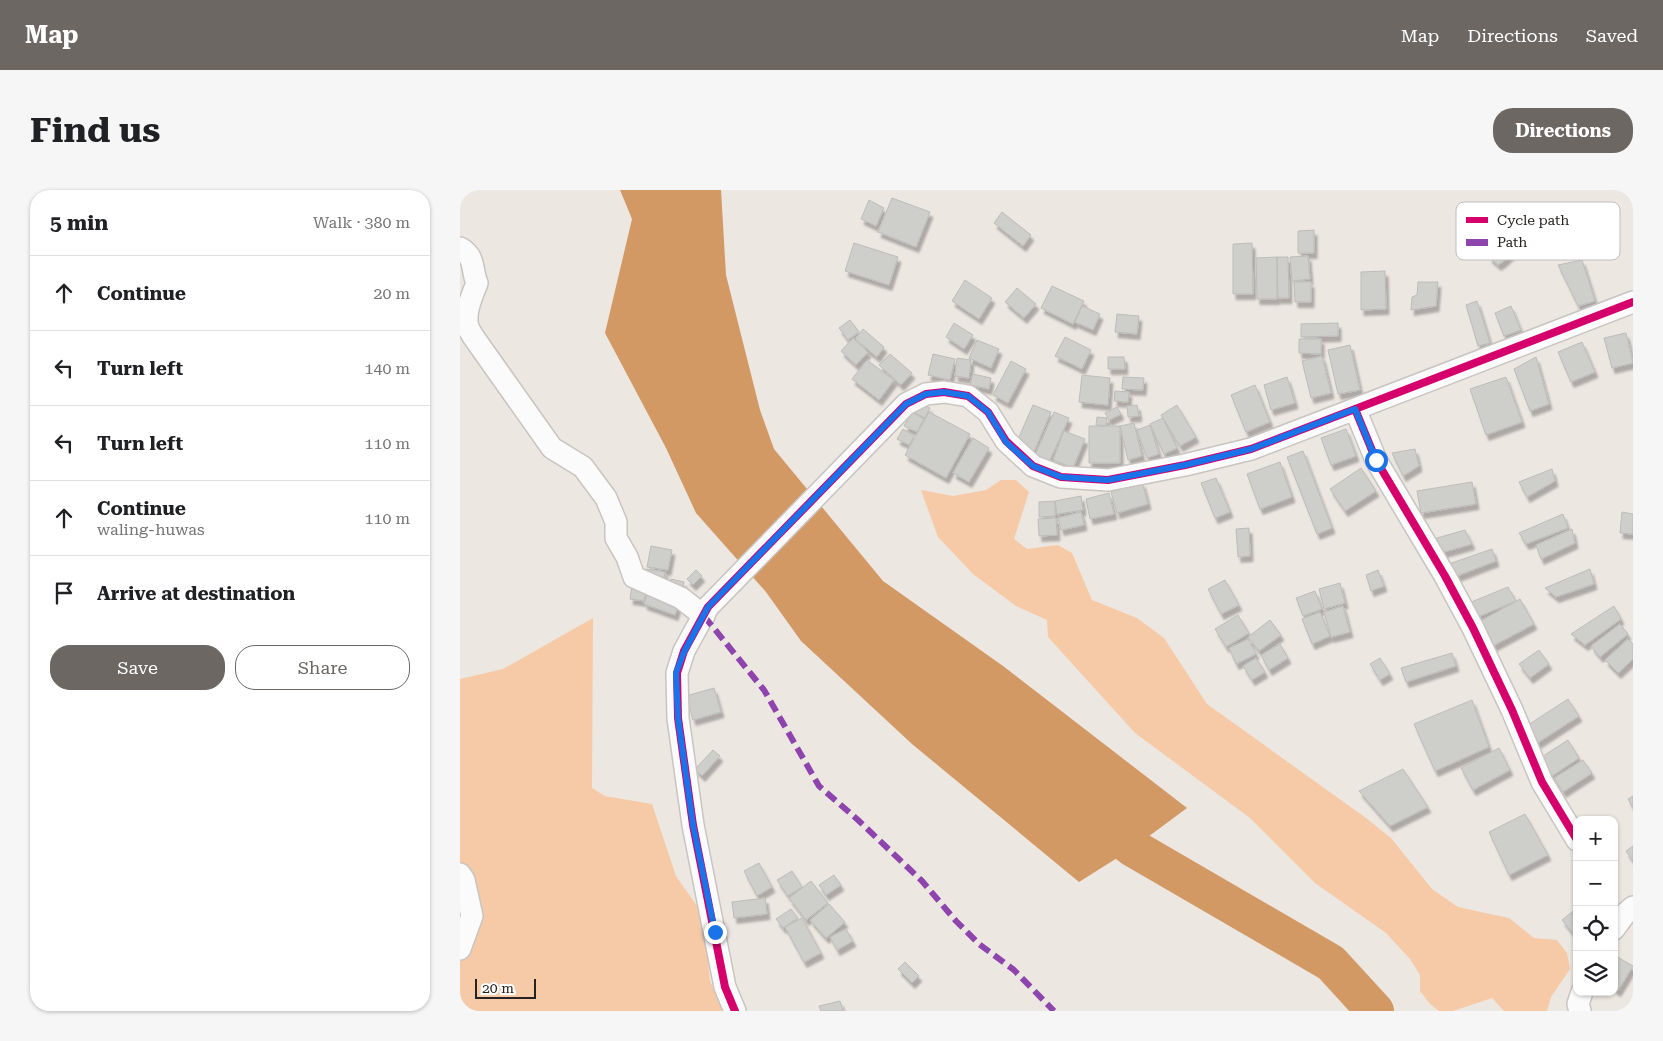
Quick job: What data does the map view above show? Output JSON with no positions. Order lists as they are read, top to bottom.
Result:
{
  "legend": ["Cycle path", "Path"],
  "scale_bar": "20 m",
  "page": {
    "header": "Map",
    "nav": ["Map", "Directions", "Saved"],
    "buttons": [
      "Directions",
      ["Save", "Share"]
    ],
    "title": "Find us",
    "heading": ["5 min", "Walk · 380 m"],
    "list": [
      ["Continue", "20 m"],
      ["Turn left", "140 m"],
      ["Turn left", "110 m"],
      ["Continue", "waling-huwas", "110 m"],
      "Arrive at destination"
    ],
    "map_buttons": ["+", "−"],
    "scale": "20 m"
  }
}
